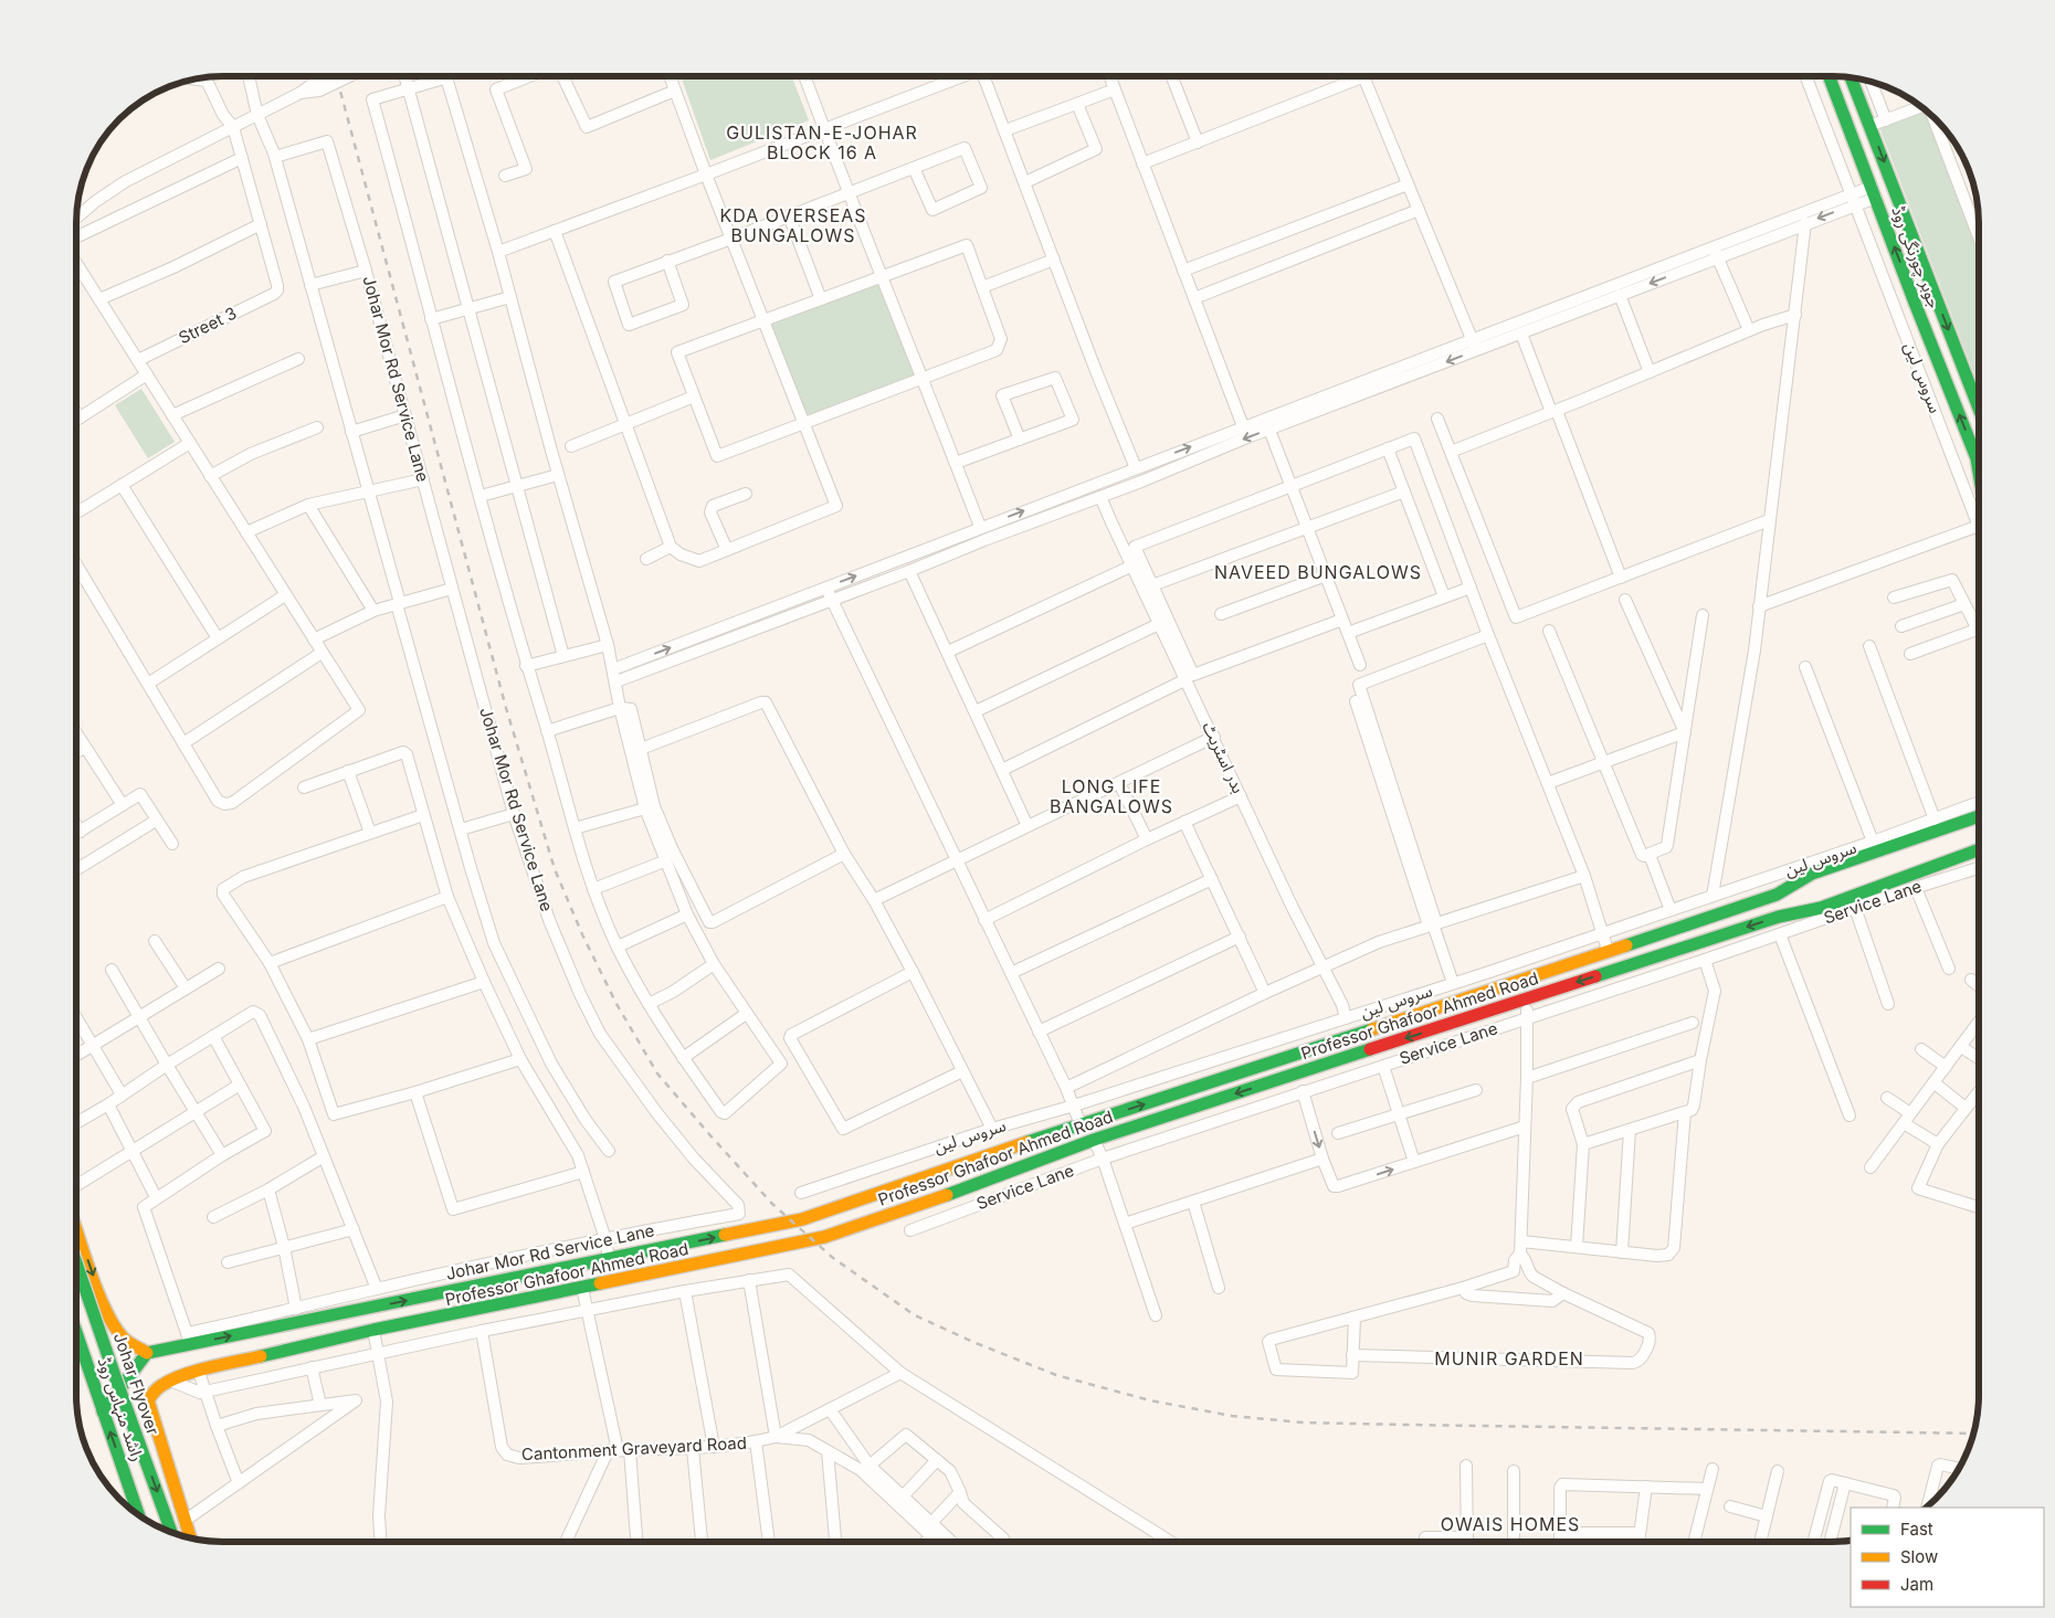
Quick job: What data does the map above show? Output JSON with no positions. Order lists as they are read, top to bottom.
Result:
{
  "streets": {
    "main road": [
      "جوہر چورنگی روڈ",
      "Professor Ghafoor Ahmed Road",
      "Johar Flyover",
      "راشد منہاس روڈ"
    ],
    "street": [
      "Street 3",
      "سروس لین",
      "Johar Mor Rd Service Lane",
      "بدر اسٹریٹ",
      "Service Lane",
      "Cantonment Graveyard Road"
    ]
  },
  "crossings": [
    ["سروس لین", "بدر اسٹریٹ"]
  ],
  "districts": [
    "GULISTAN-E-JOHAR BLOCK 16 A",
    "KDA OVERSEAS BUNGALOWS",
    "NAVEED BUNGALOWS",
    "LONG LIFE BANGALOWS",
    "MUNIR GARDEN",
    "OWAIS HOMES"
  ],
  "legend": ["Fast", "Slow", "Jam"]
}
